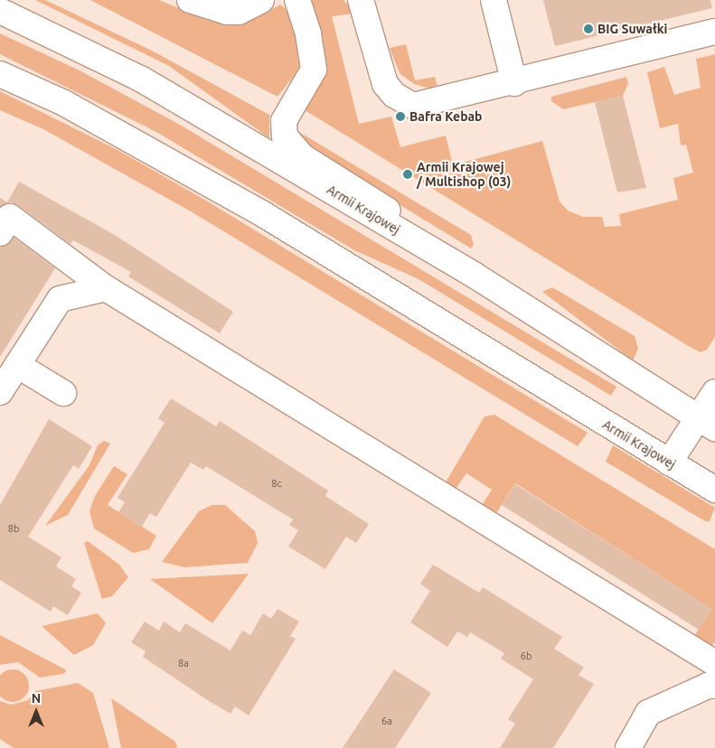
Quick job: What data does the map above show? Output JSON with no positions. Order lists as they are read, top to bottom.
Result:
{
  "streets": {
    "main road": ["Armii Krajowej"]
  },
  "places": ["BIG Suwałki", "Bafra Kebab", "Armii Krajowej / Multishop (03)"],
  "house_numbers": [
    "8c",
    "8b",
    "6b",
    "8a",
    "6a"
  ],
  "north": "top"
}
